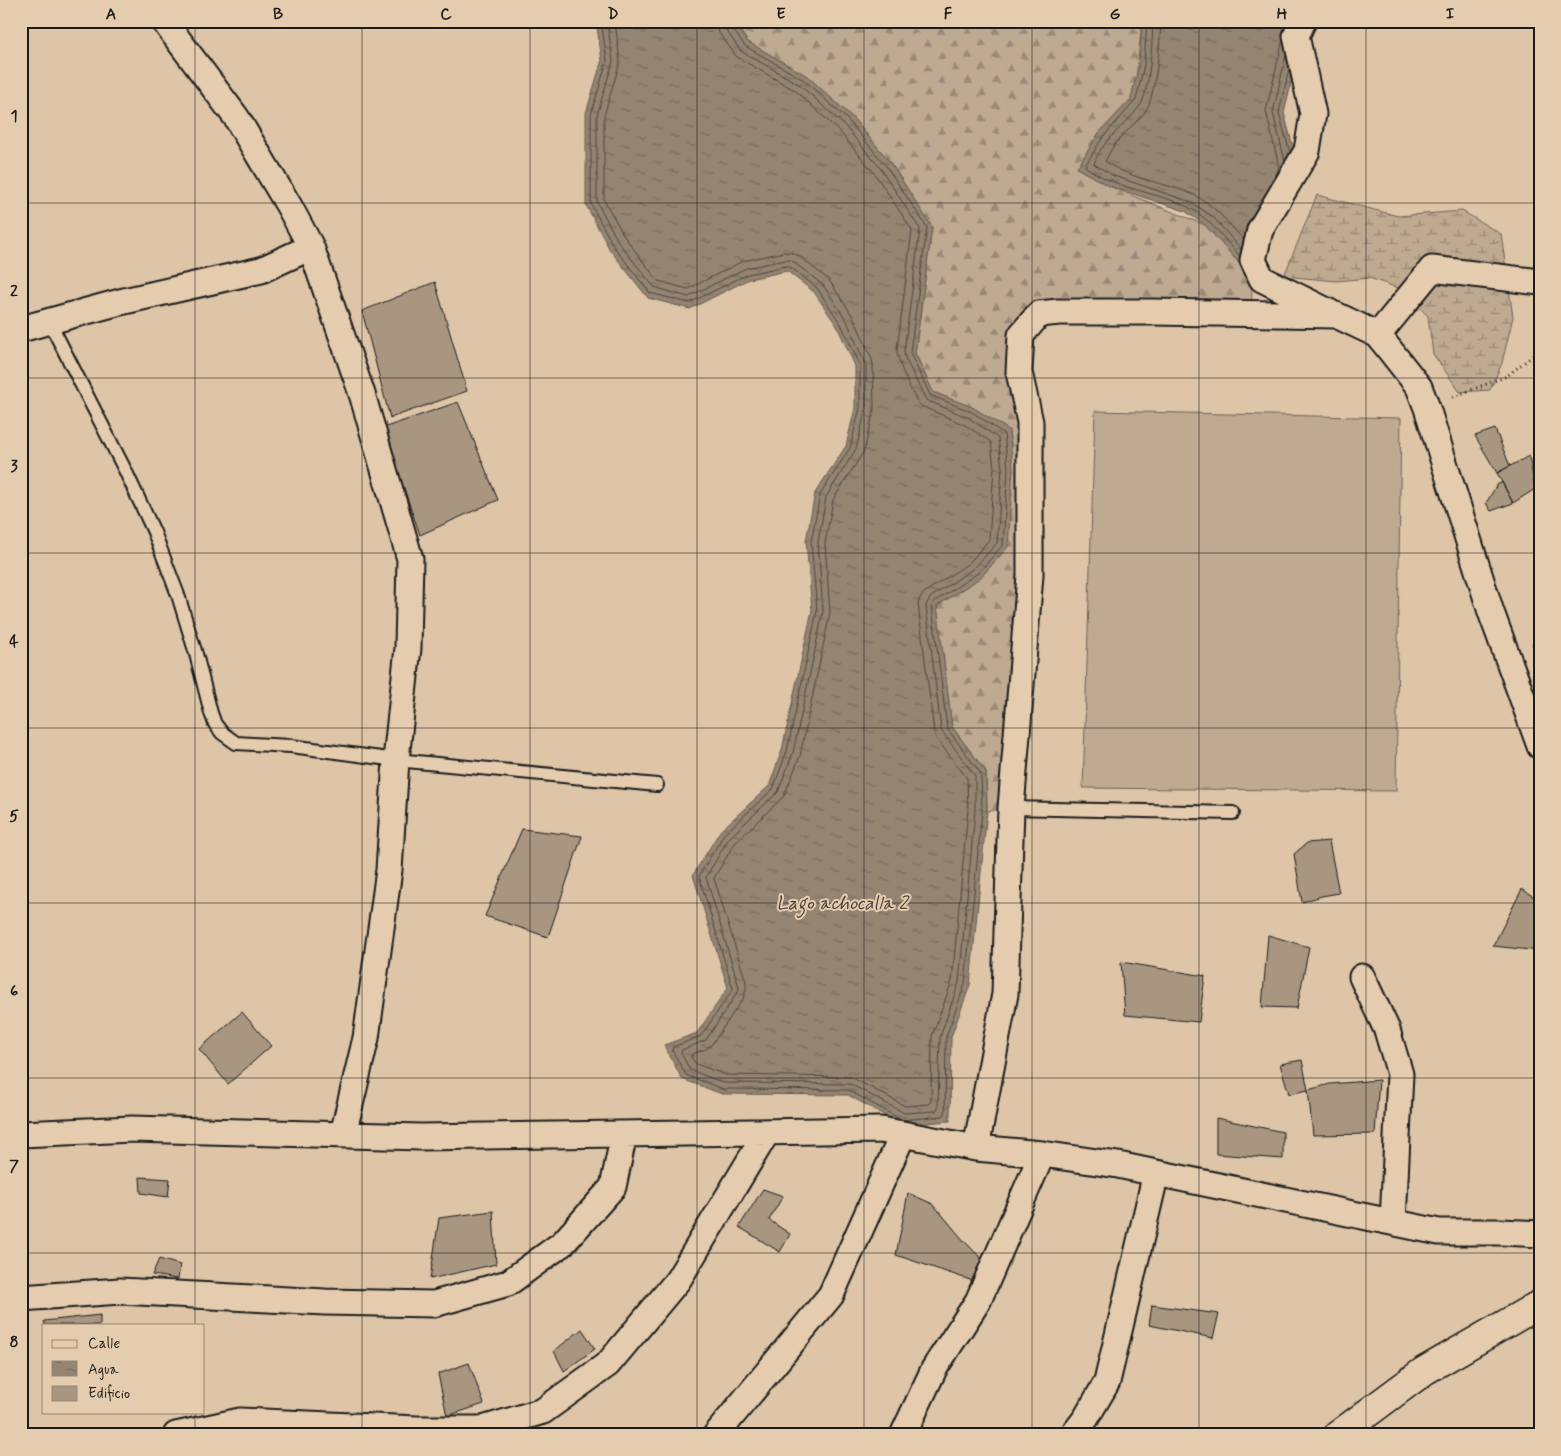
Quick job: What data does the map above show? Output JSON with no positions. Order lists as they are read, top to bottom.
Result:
{
  "water": ["Lago achocalla 2"],
  "legend": ["Calle", "Agua", "Edificio"],
  "grid": {
    "columns": [
      "A",
      "B",
      "C",
      "D",
      "E",
      "F",
      "G",
      "H",
      "I"
    ],
    "rows": [
      "1",
      "2",
      "3",
      "4",
      "5",
      "6",
      "7",
      "8"
    ]
  }
}
